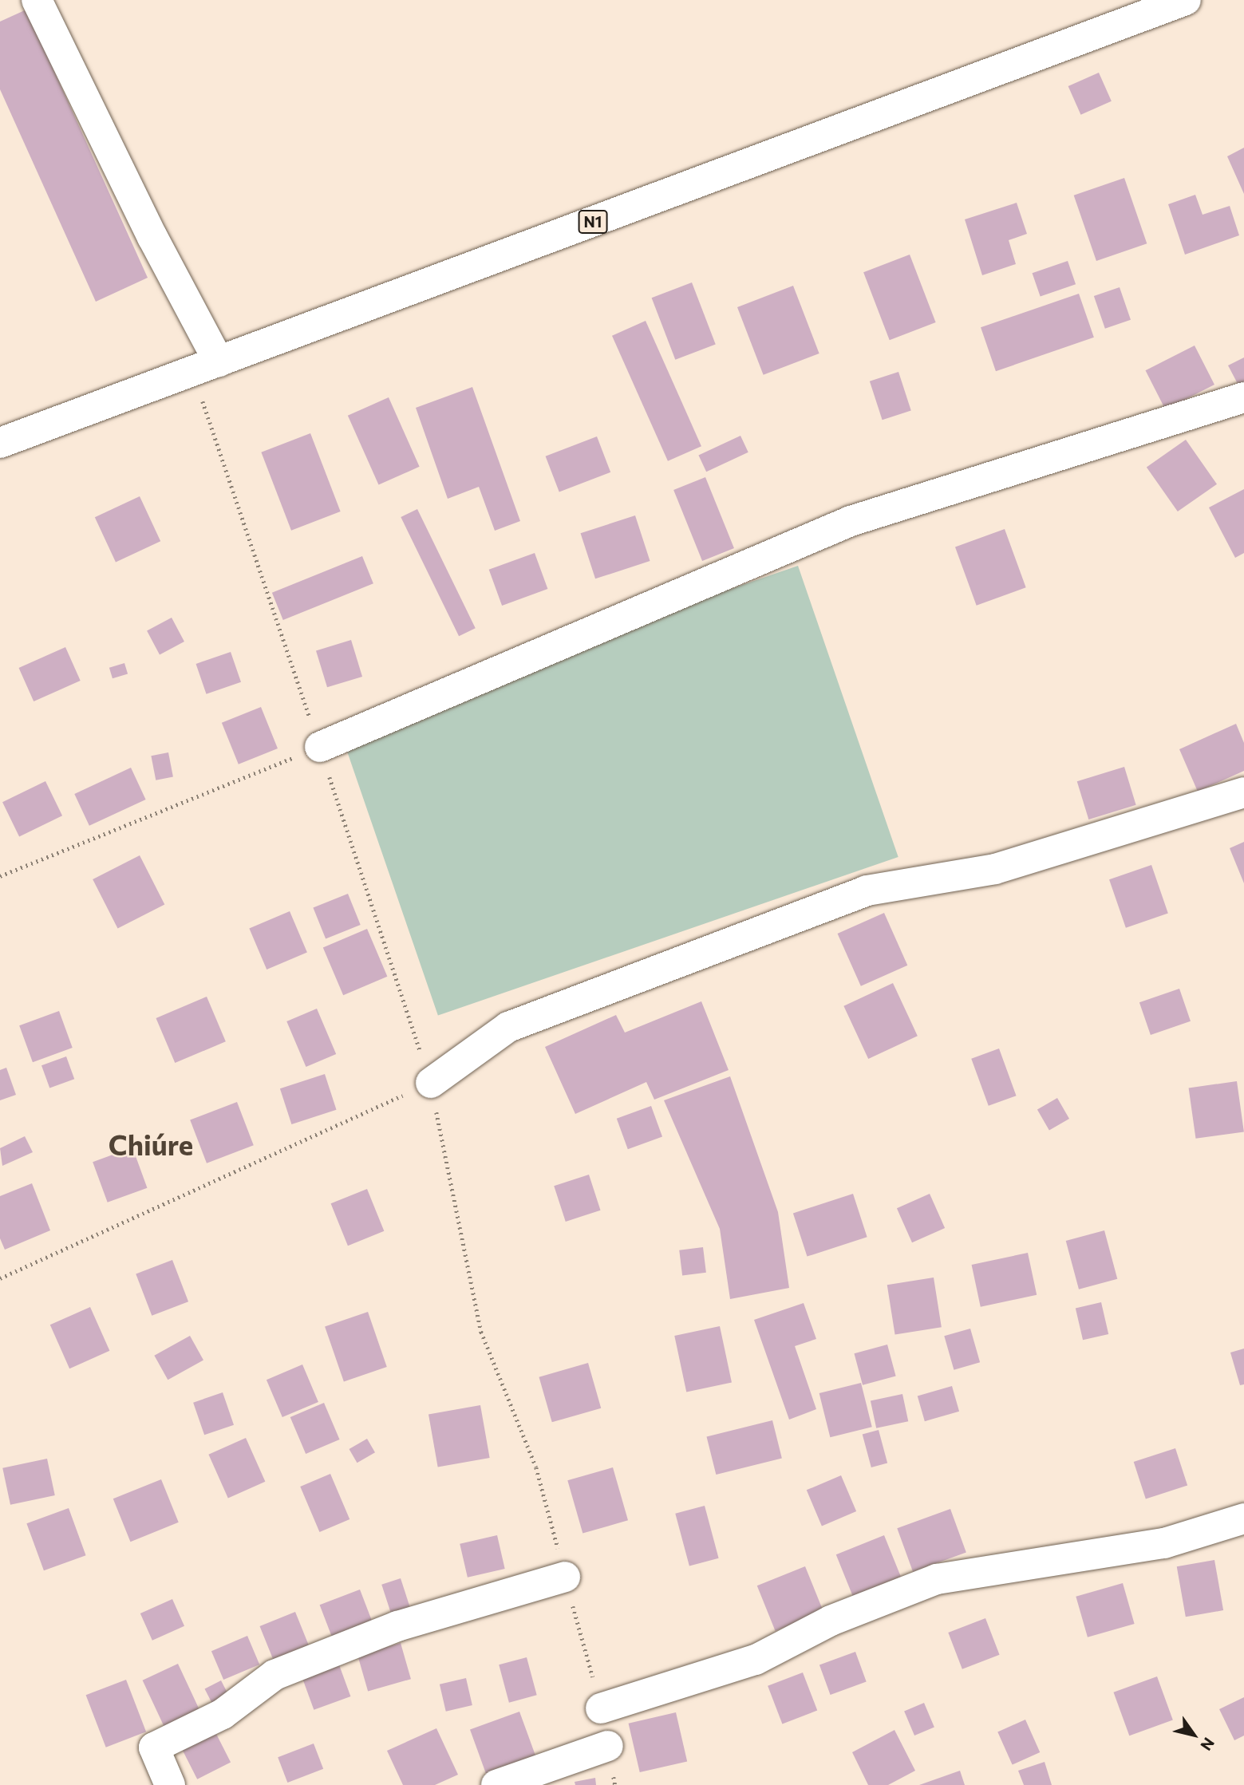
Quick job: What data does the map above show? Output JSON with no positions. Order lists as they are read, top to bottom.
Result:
{
  "streets": {
    "main road": ["N1"]
  },
  "districts": ["Chiúre"],
  "north": "bottom right"
}
